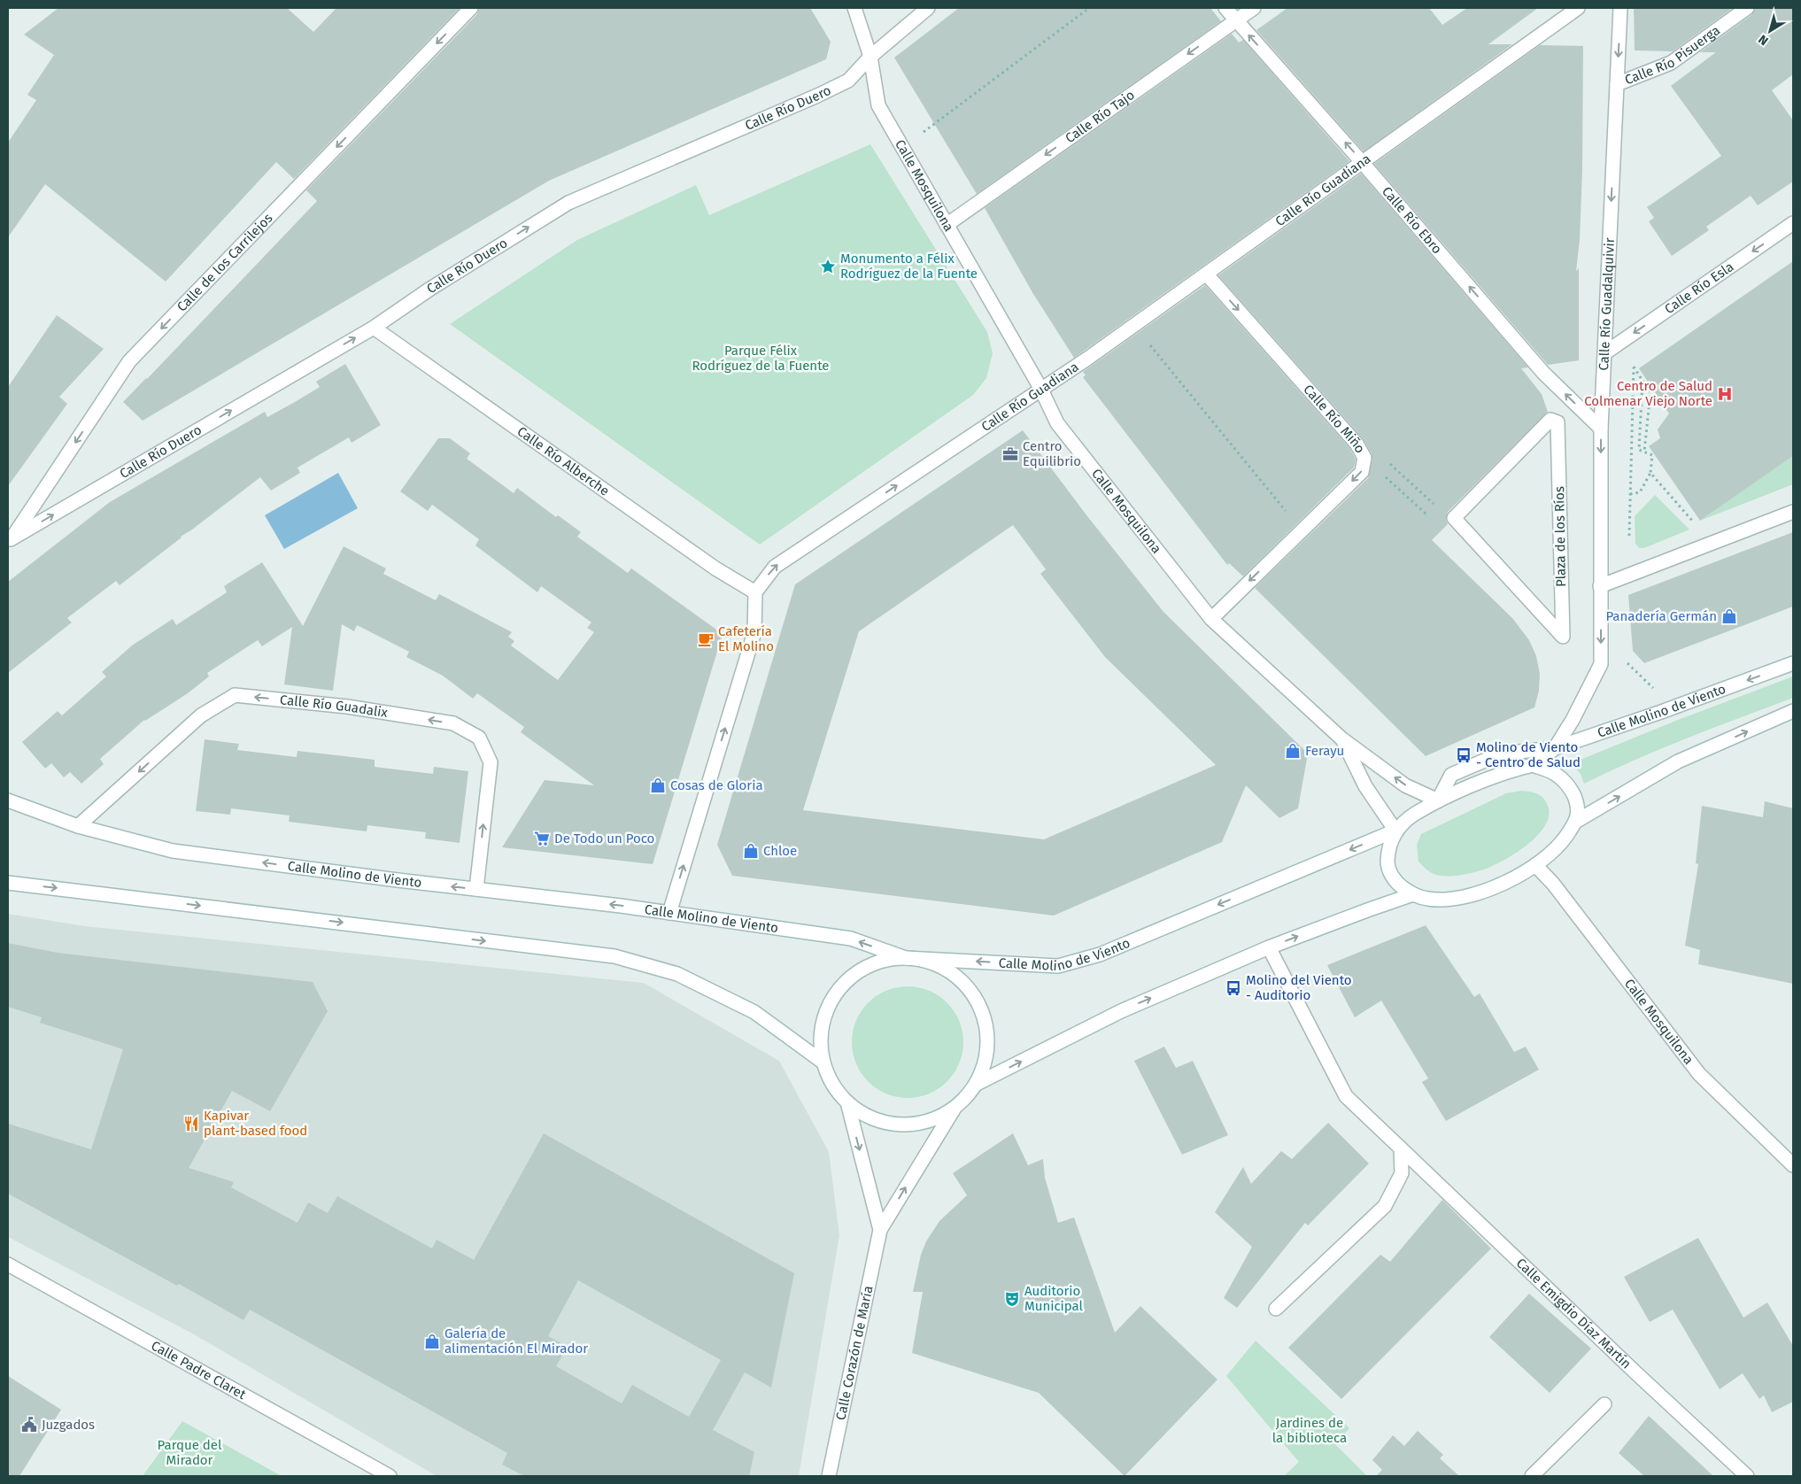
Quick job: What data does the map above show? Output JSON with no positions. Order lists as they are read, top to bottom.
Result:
{
  "streets": {
    "street": [
      "Calle Río Pisuerga",
      "Calle Río Duero",
      "Calle Río Tajo",
      "Calle Mosquilona",
      "Calle Río Guadiana",
      "Calle Río Ebro",
      "Calle de los Carrilejos",
      "Calle Río Esla",
      "Calle Río Guadalquivir",
      "Calle Río Miño",
      "Calle Río Alberche",
      "Plaza de los Ríos",
      "Calle Río Guadalix",
      "Calle Molino de Viento",
      "Calle Emigdio Díaz Martín",
      "Calle Corazón de María",
      "Calle Padre Claret"
    ]
  },
  "crossings": [
    ["Calle Río Pisuerga", "Calle Río Guadalquivir"],
    ["Calle Río Duero", "Calle Mosquilona"],
    ["Calle Río Duero", "Calle de los Carrilejos"],
    ["Calle Río Duero", "Calle Río Alberche"],
    ["Calle Río Tajo", "Calle Mosquilona"],
    ["Calle Río Tajo", "Calle Río Ebro"],
    ["Calle Mosquilona", "Calle Río Guadiana"],
    ["Calle Mosquilona", "Calle Río Miño"],
    ["Calle Mosquilona", "Calle Molino de Viento"],
    ["Calle Río Guadiana", "Calle Río Ebro"],
    ["Calle Río Guadiana", "Calle Río Miño"],
    ["Calle Río Guadiana", "Calle Río Alberche"],
    ["Calle Río Ebro", "Calle Río Guadalquivir"],
    ["Calle Río Esla", "Calle Río Guadalquivir"],
    ["Calle Río Guadalquivir", "Calle Molino de Viento"],
    ["Calle Río Guadalix", "Calle Molino de Viento"]
  ],
  "one_way": [
    "Calle Río Duero",
    "Calle Río Tajo",
    "Calle Río Ebro",
    "Calle de los Carrilejos",
    "Calle Río Esla",
    "Calle Río Guadalquivir"
  ],
  "parks": ["Parque Félix Rodríguez de la Fuente", "Jardines de la biblioteca", "Parque del Mirador"],
  "places": {
    "place": ["Monumento a Félix Rodríguez de la Fuente"],
    "hospital": ["Centro de Salud Colmenar Viejo Norte"],
    "office": ["Centro Equilibrio"],
    "shop": [
      "Panadería Germán",
      "Ferayu",
      "Cosas de Gloria",
      "Chloe",
      "Galería de alimentación El Mirador"
    ],
    "cafe": ["Cafetería El Molino"],
    "bus stop": ["Molino de Viento - Centro de Salud", "Molino del Viento - Auditorio"],
    "supermarket": ["De Todo un Poco"],
    "restaurant": ["Kapivar plant-based food"],
    "theatre": ["Auditorio Municipal"],
    "public building": ["Juzgados"]
  },
  "north": "bottom left"
}
